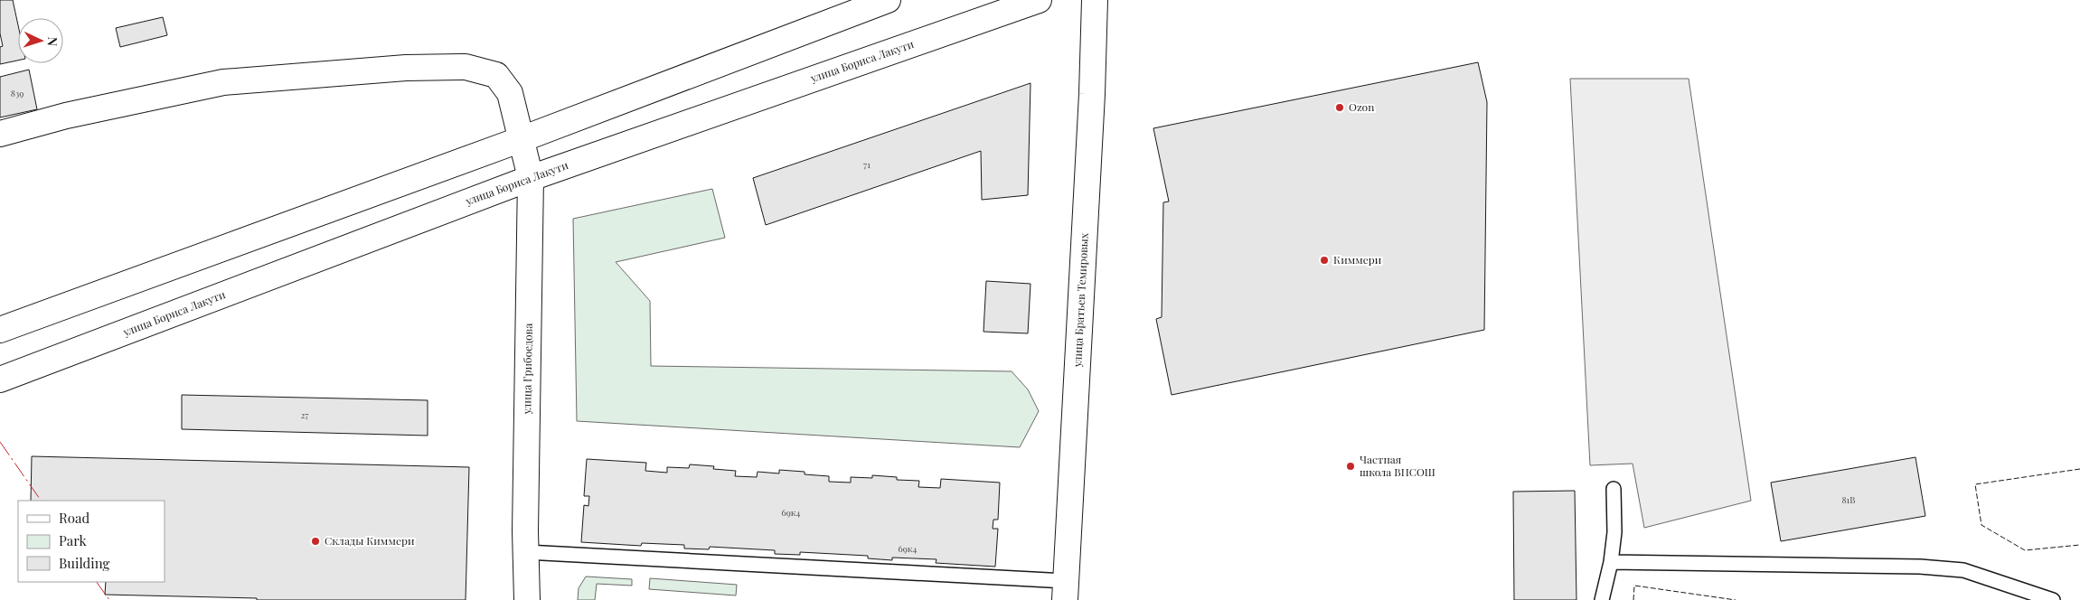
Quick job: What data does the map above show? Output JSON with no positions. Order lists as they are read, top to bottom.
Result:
{
  "streets": {
    "main road": ["улица Бориса Лакути", "улица Братьев Темировых", "улица Грибоедова"]
  },
  "crossings": [
    ["улица Бориса Лакути", "улица Грибоедова"]
  ],
  "places": [
    "Ozon",
    "Киммери",
    "Частная школа ВНСОШ",
    "Склады Киммери"
  ],
  "house_numbers": [
    "839",
    "71",
    "27",
    "81В",
    "69к4",
    "69к4"
  ],
  "legend": ["Road", "Park", "Building"],
  "north": "right"
}
